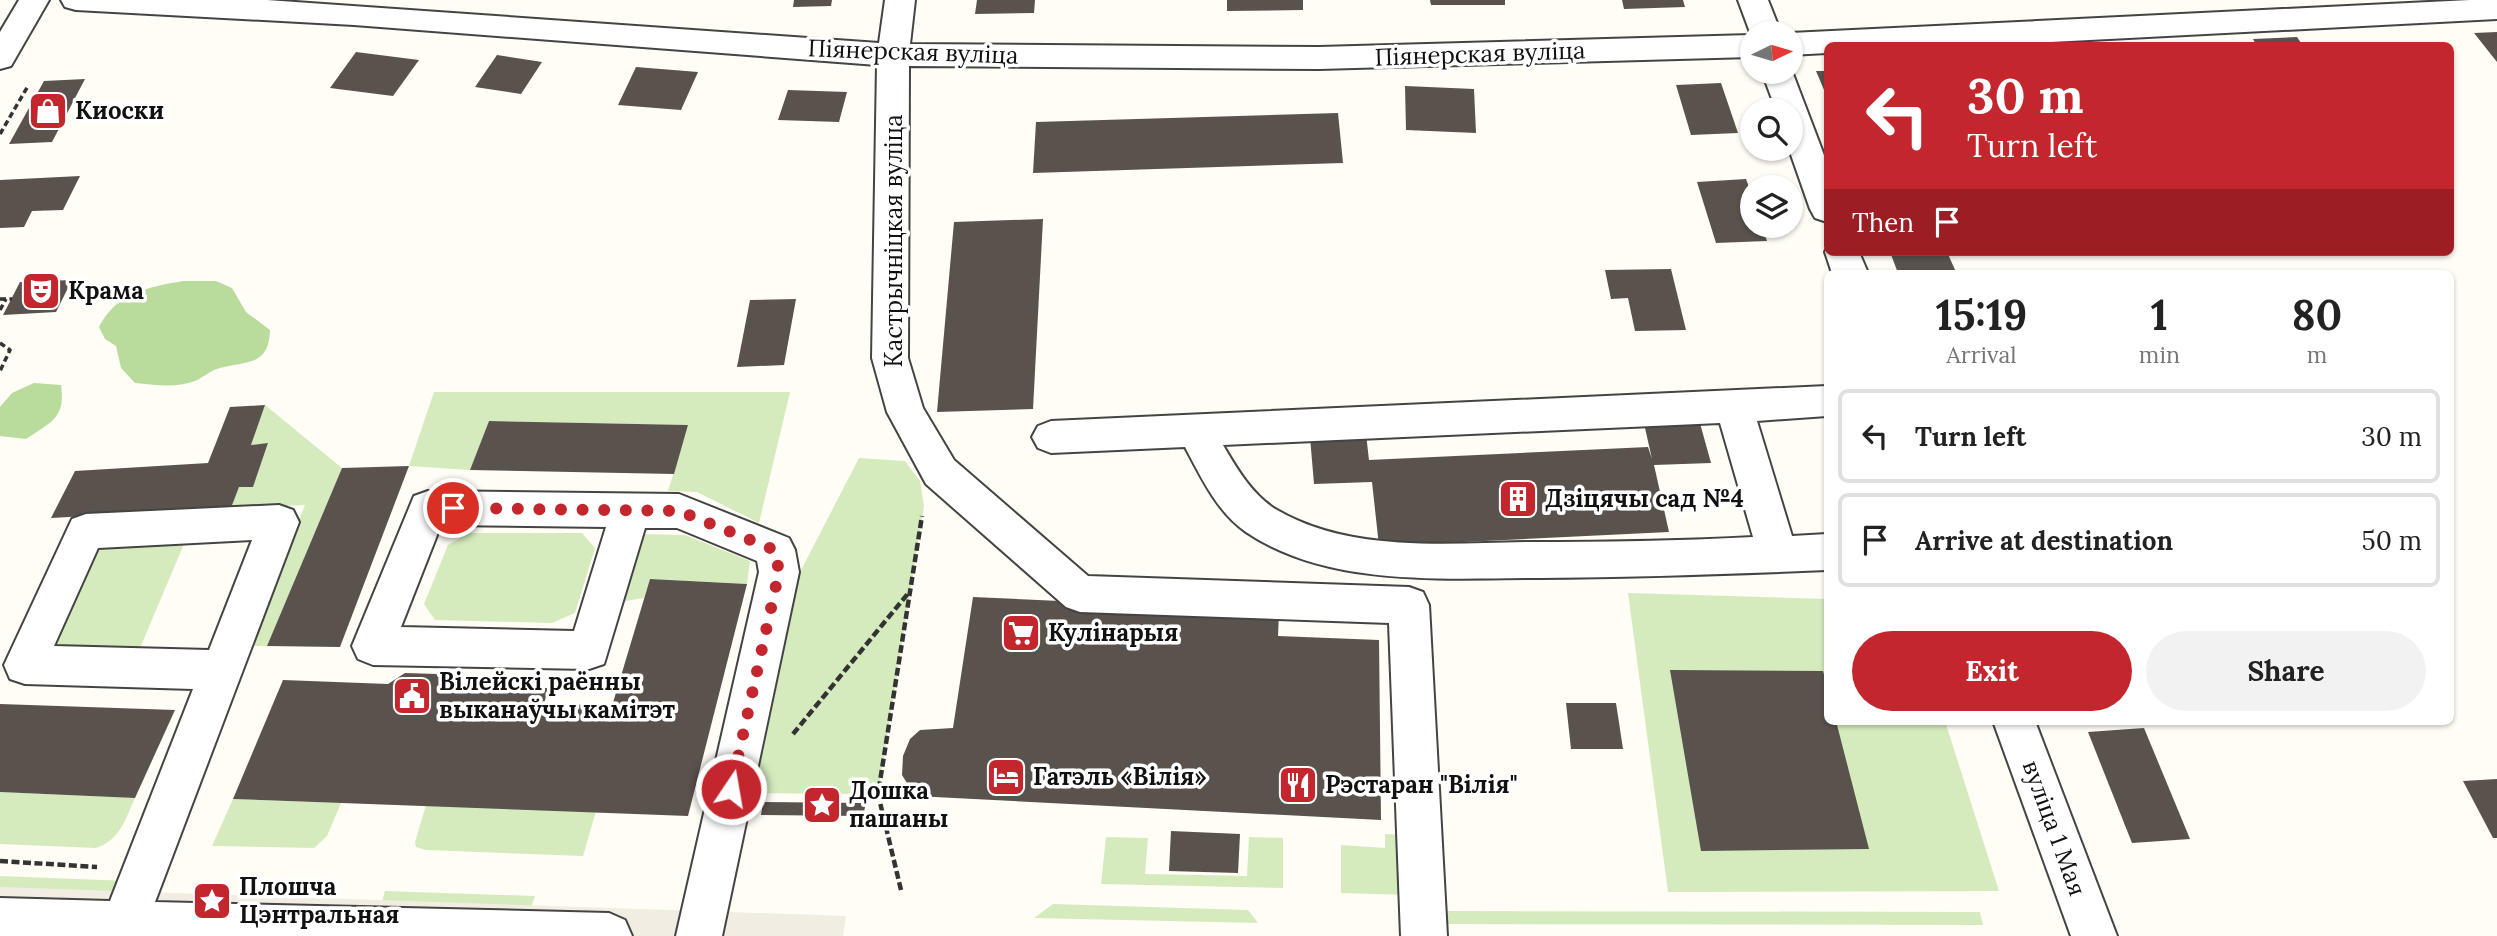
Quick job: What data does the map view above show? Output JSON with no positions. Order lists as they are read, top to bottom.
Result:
{
  "streets": {
    "street": ["Піянерская вуліца", "Кастрычніцкая вуліца", "вуліца 1 Мая"]
  },
  "crossings": [
    ["Піянерская вуліца", "Кастрычніцкая вуліца"]
  ],
  "places": {
    "shop": ["Киоски"],
    "theatre": ["Крама"],
    "building": ["Дзіцячы сад №4"],
    "supermarket": ["Кулінарыя"],
    "public building": ["Вілейскі раённы выканаўчы камітэт"],
    "hotel": ["Гатэль «Вілія»"],
    "restaurant": ["Рэстаран \"Вілія\""],
    "place": ["Дошка пашаны", "Плошча Цэнтральная"]
  },
  "north": "right",
  "page": {
    "turn": ["30 m", "Turn left"],
    "then": "Then",
    "eta": [
      "15:19",
      "Arrival",
      "1",
      "min",
      "80",
      "m"
    ],
    "list": [
      {
        "name": "Turn left",
        "value": "30 m"
      },
      {
        "name": "Arrive at destination",
        "value": "50 m"
      }
    ],
    "buttons": ["Exit", "Share"]
  }
}
